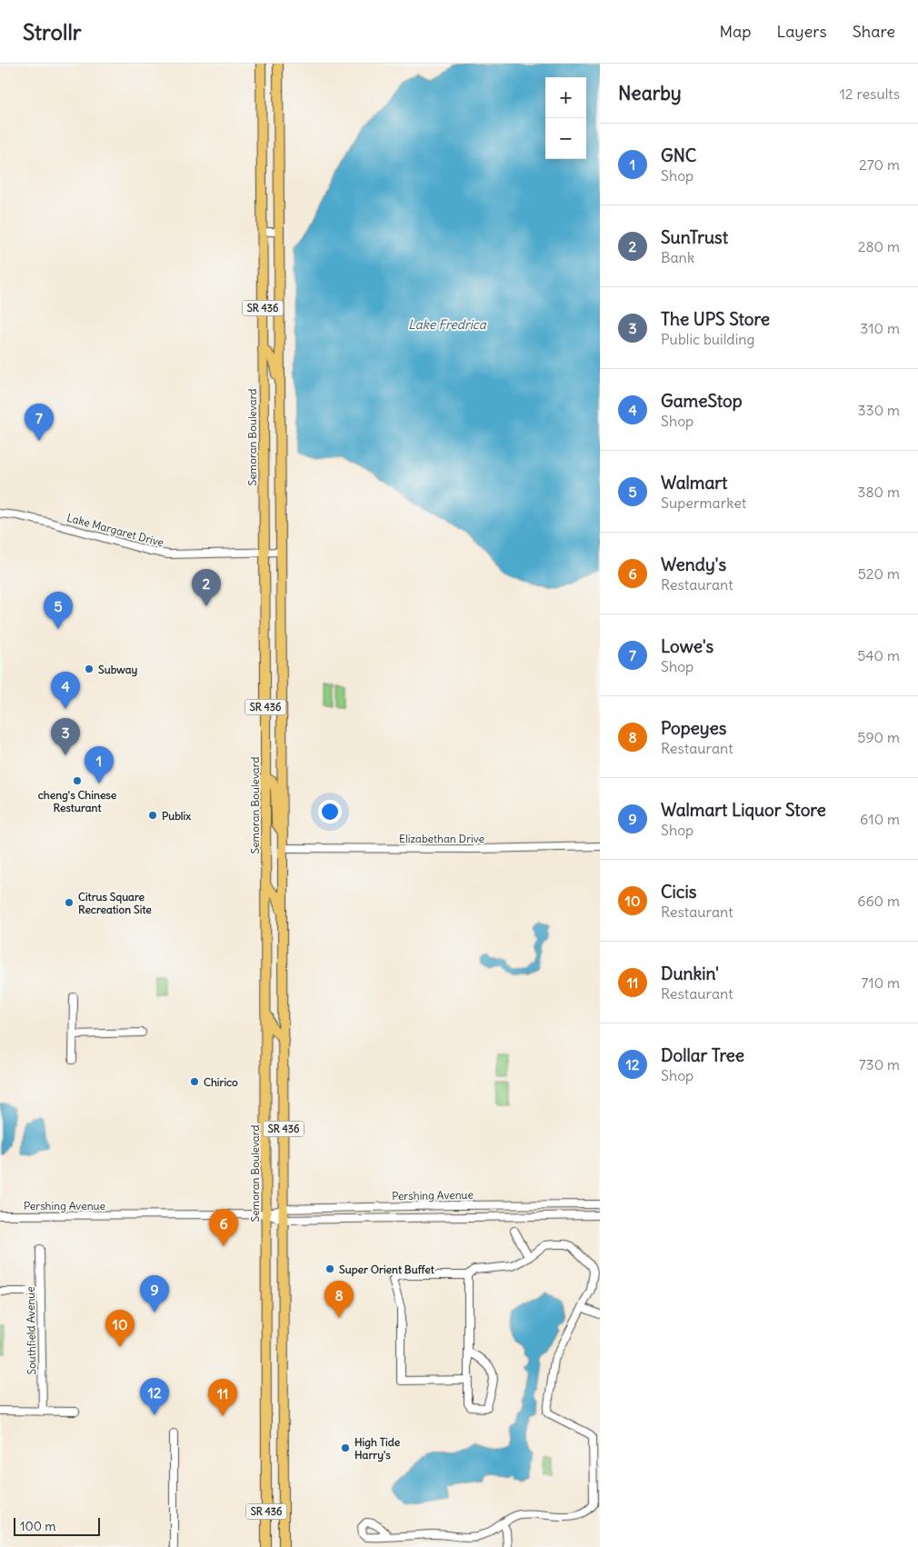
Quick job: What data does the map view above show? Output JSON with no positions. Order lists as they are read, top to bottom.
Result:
{
  "streets": {
    "main road": ["SR 436", "Semoran Boulevard"],
    "street": [
      "Lake Margaret Drive",
      "Elizabethan Drive",
      "Pershing Avenue",
      "Southfield Avenue"
    ]
  },
  "crossings": [
    ["SR 436", "Lake Margaret Drive"],
    ["SR 436", "Elizabethan Drive"],
    ["SR 436", "Pershing Avenue"],
    ["Semoran Boulevard", "Lake Margaret Drive"],
    ["Semoran Boulevard", "Pershing Avenue"]
  ],
  "water": ["Lake Fredrica"],
  "places": [
    "Subway",
    "cheng's Chinese Resturant",
    "Publix",
    "Citrus Square Recreation Site",
    "Chirico",
    "Super Orient Buffet",
    "High Tide Harry's"
  ],
  "scale_bar": "100 m",
  "page": {
    "header": "Strollr",
    "nav": ["Map", "Layers", "Share"],
    "heading": ["Nearby", "12 results"],
    "map_buttons": ["+", "−"],
    "list": [
      {
        "mark": "1",
        "name": "GNC",
        "note": "Shop",
        "value": "270 m"
      },
      {
        "mark": "2",
        "name": "SunTrust",
        "note": "Bank",
        "value": "280 m"
      },
      {
        "mark": "3",
        "name": "The UPS Store",
        "note": "Public building",
        "value": "310 m"
      },
      {
        "mark": "4",
        "name": "GameStop",
        "note": "Shop",
        "value": "330 m"
      },
      {
        "mark": "5",
        "name": "Walmart",
        "note": "Supermarket",
        "value": "380 m"
      },
      {
        "mark": "6",
        "name": "Wendy's",
        "note": "Restaurant",
        "value": "520 m"
      },
      {
        "mark": "7",
        "name": "Lowe's",
        "note": "Shop",
        "value": "540 m"
      },
      {
        "mark": "8",
        "name": "Popeyes",
        "note": "Restaurant",
        "value": "590 m"
      },
      {
        "mark": "9",
        "name": "Walmart Liquor Store",
        "note": "Shop",
        "value": "610 m"
      },
      {
        "mark": "10",
        "name": "Cicis",
        "note": "Restaurant",
        "value": "660 m"
      },
      {
        "mark": "11",
        "name": "Dunkin'",
        "note": "Restaurant",
        "value": "710 m"
      },
      {
        "mark": "12",
        "name": "Dollar Tree",
        "note": "Shop",
        "value": "730 m"
      }
    ],
    "pins": [
      "7",
      "2",
      "5",
      "4",
      "3",
      "1",
      "6",
      "9",
      "8",
      "10",
      "12",
      "11"
    ],
    "scale": "100 m"
  }
}
